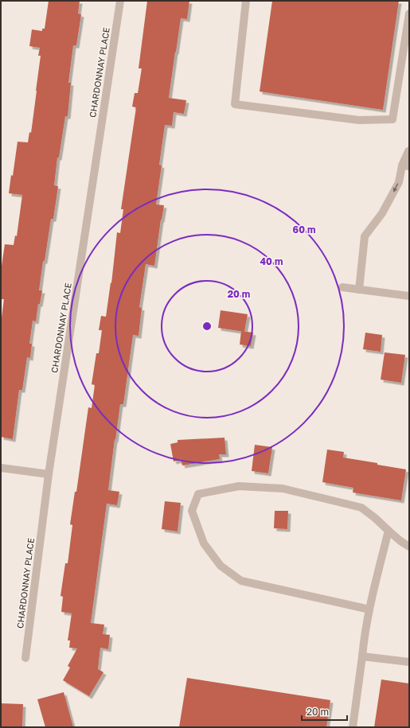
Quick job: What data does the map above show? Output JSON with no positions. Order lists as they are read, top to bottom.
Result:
{
  "streets": {
    "street": ["CHARDONNAY PLACE"]
  },
  "scale_bar": "20 m",
  "rings": ["60 m", "40 m", "20 m"]
}
